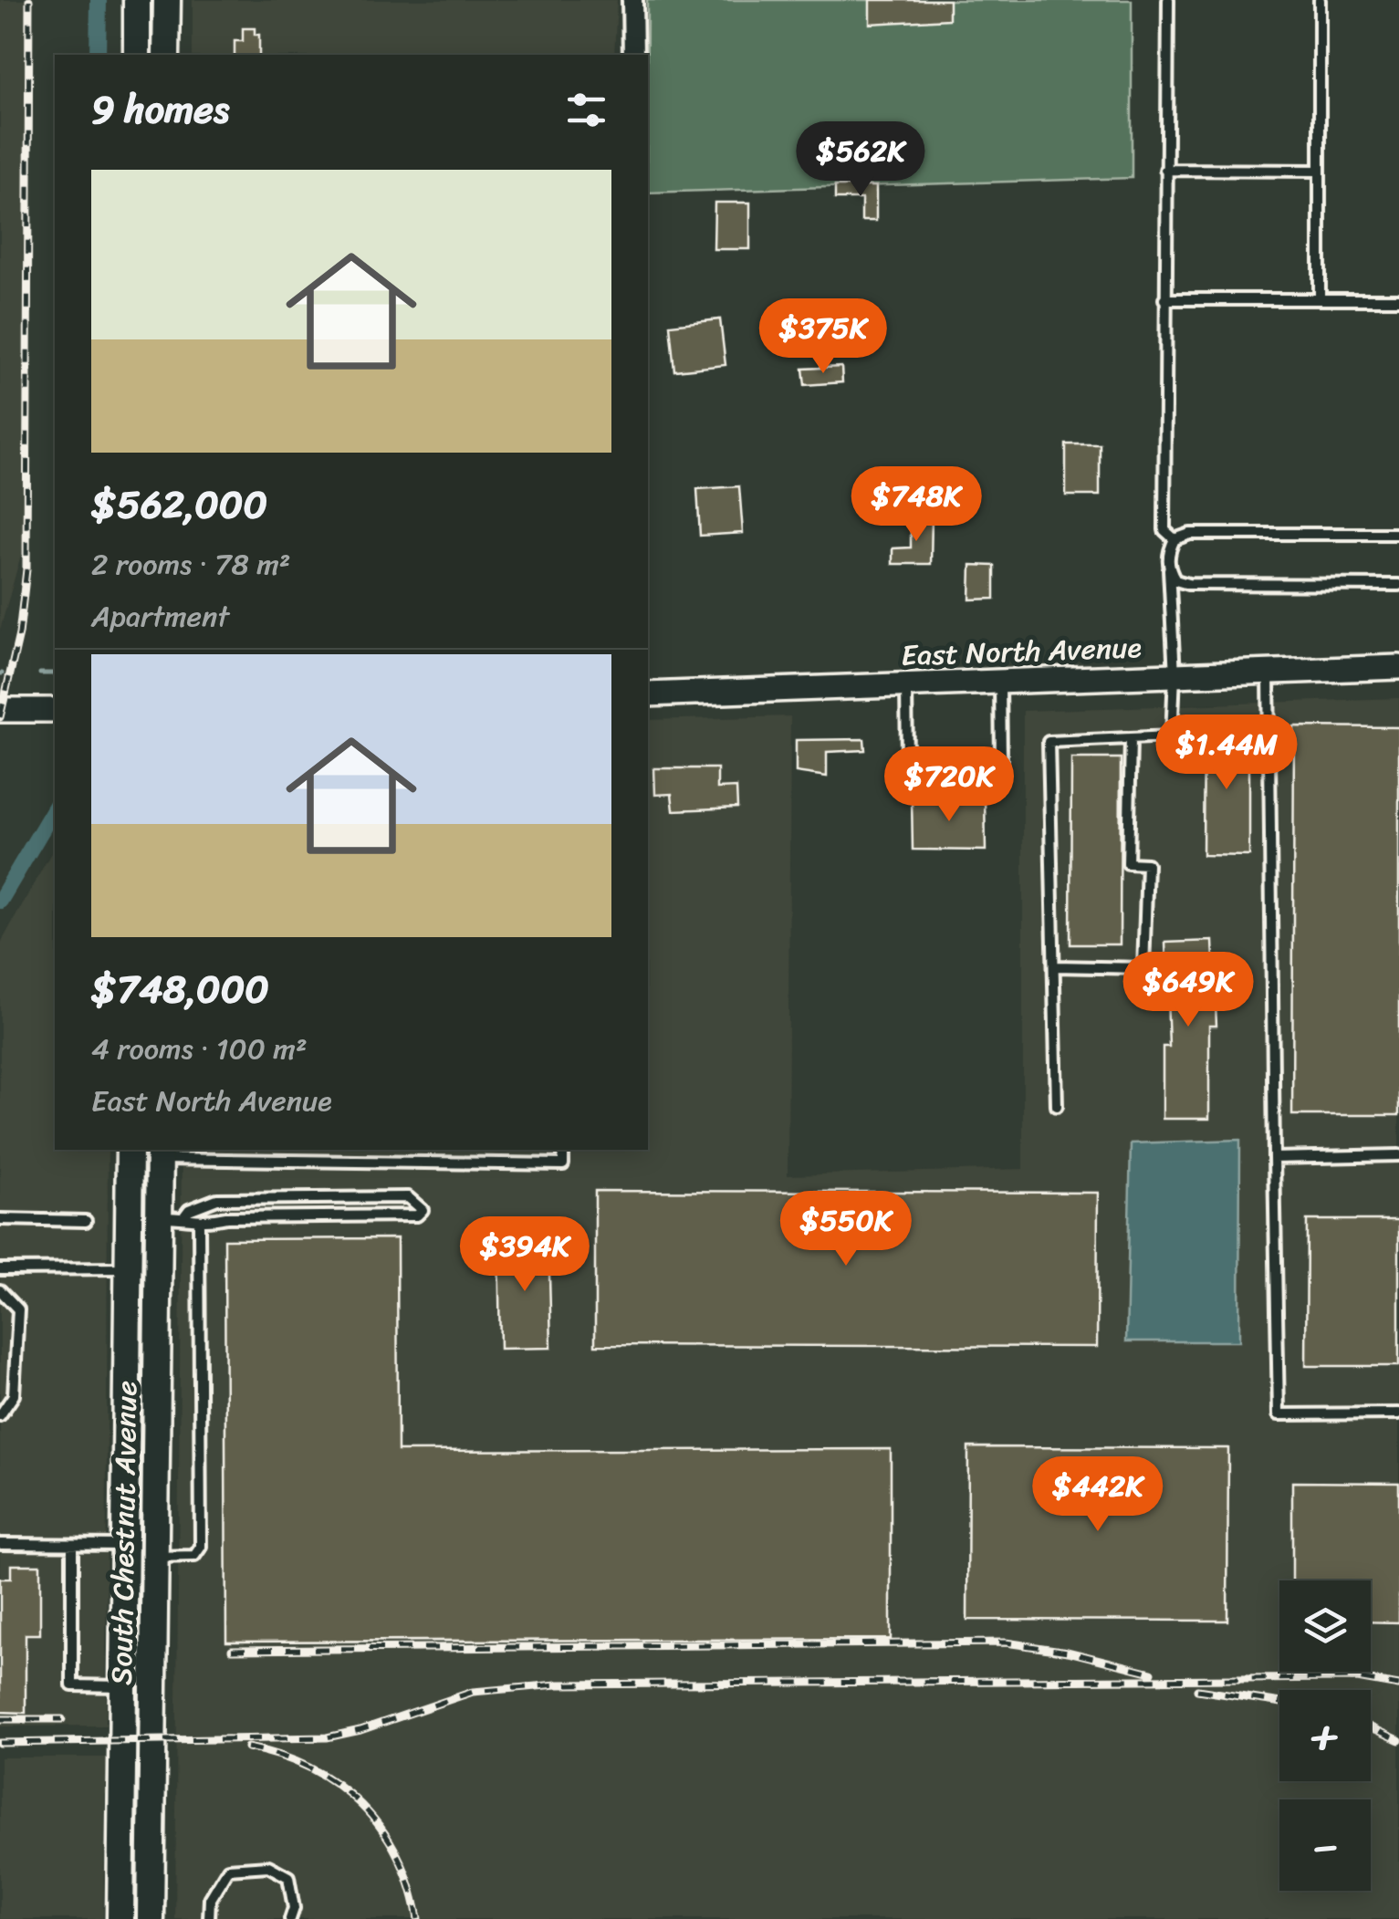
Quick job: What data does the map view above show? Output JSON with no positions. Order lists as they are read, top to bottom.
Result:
{
  "streets": {
    "main road": ["South Chestnut Avenue"],
    "street": ["East North Avenue"]
  },
  "page": {
    "heading": "9 homes",
    "price": [
      "$562K",
      "$375K",
      "$748K",
      "$1.44M",
      "$720K",
      "$649K",
      "$550K",
      "$394K",
      "$442K"
    ],
    "list": [
      {
        "name": "$562,000",
        "note": "2 rooms · 78 m² · Apartment"
      },
      {
        "name": "$748,000",
        "note": "4 rooms · 100 m² · East North Avenue"
      }
    ],
    "map_buttons": ["+", "−"]
  }
}
